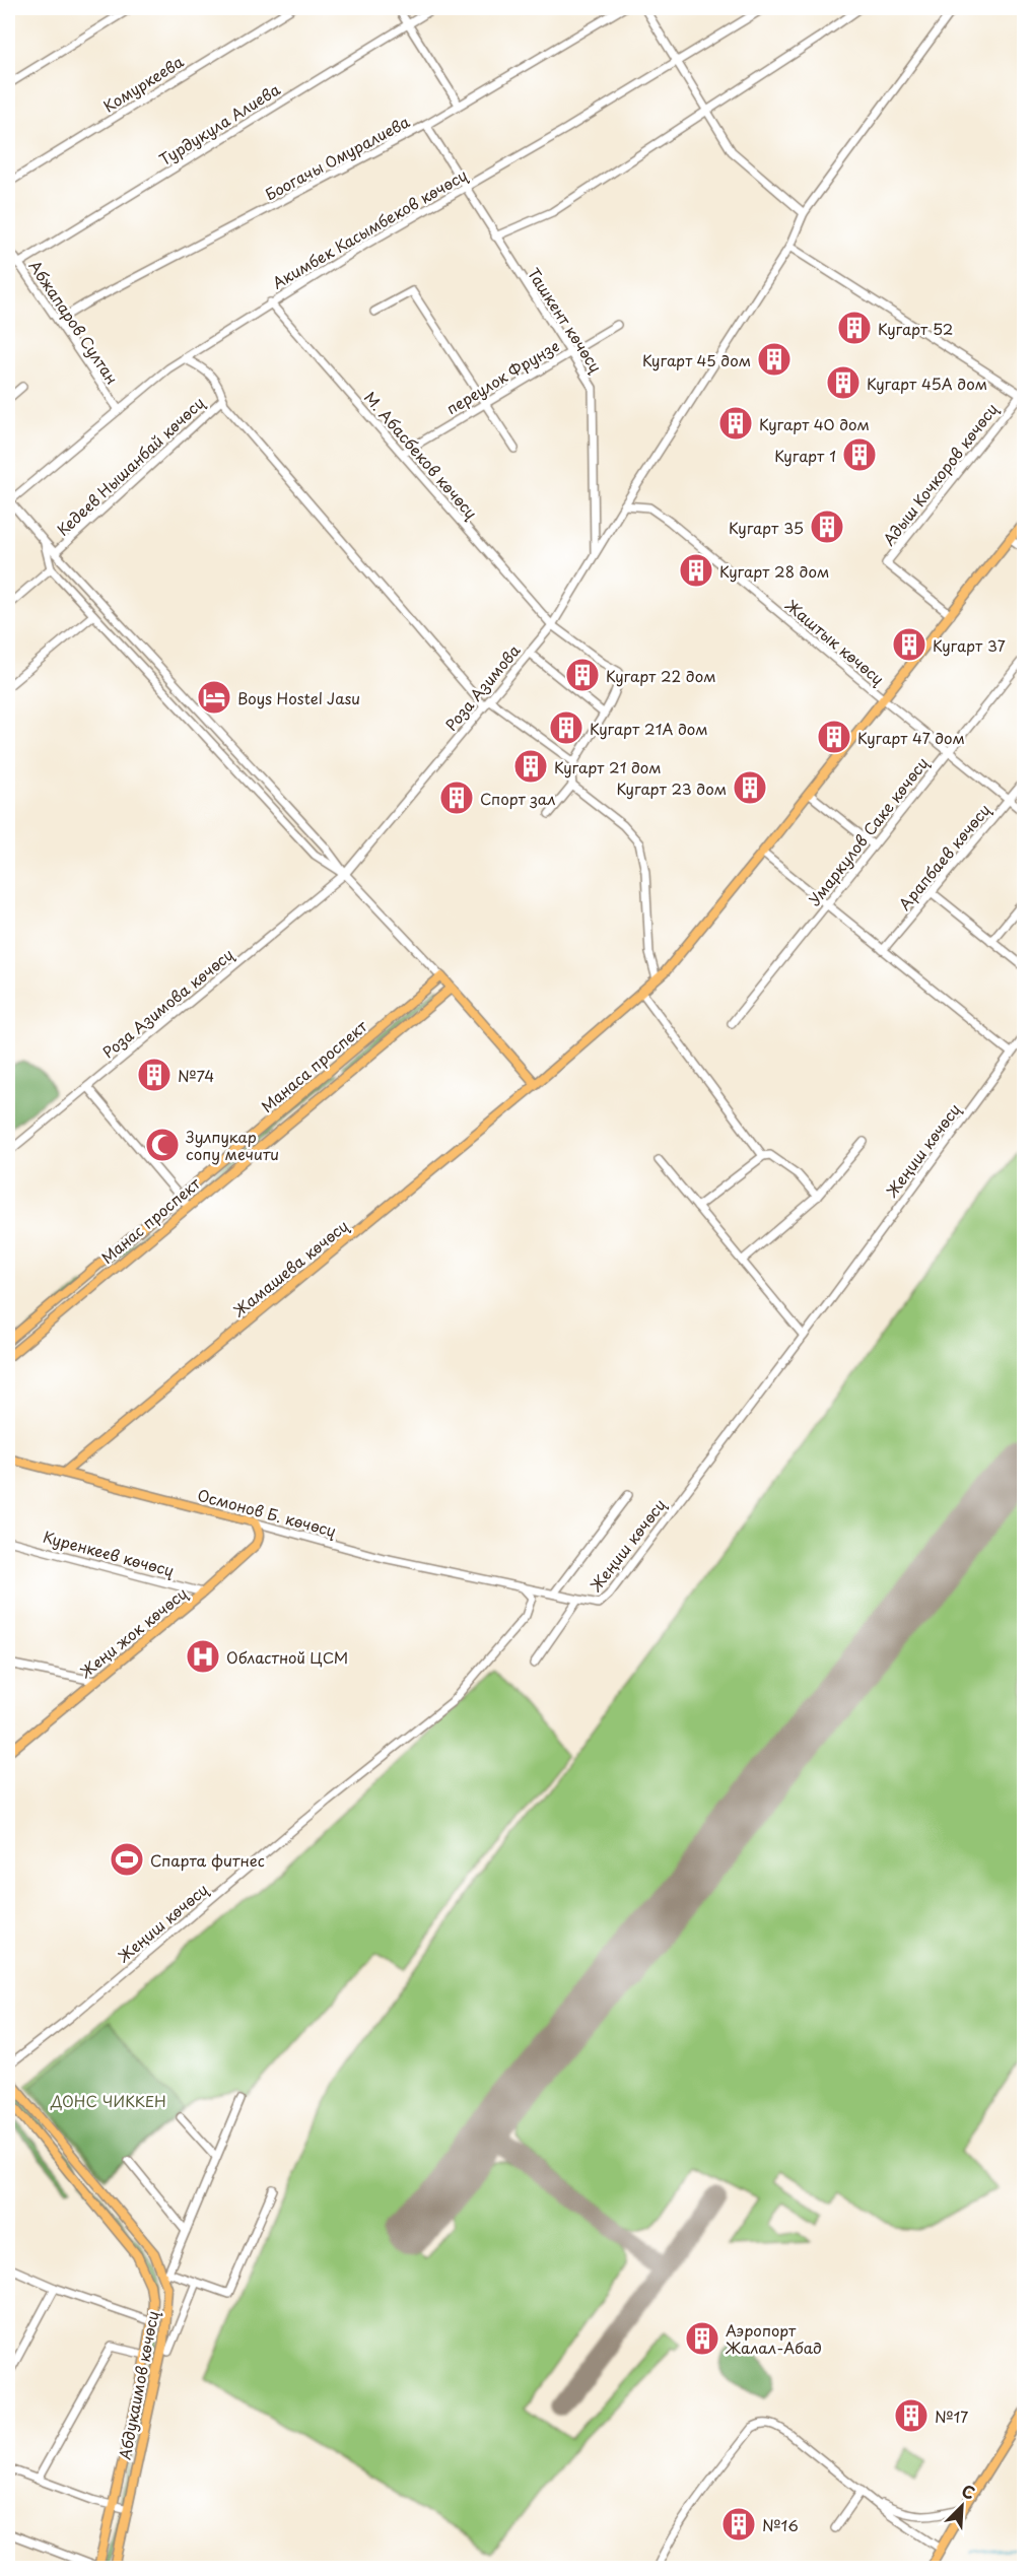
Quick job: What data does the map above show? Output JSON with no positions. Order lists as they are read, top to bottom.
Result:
{
  "streets": {
    "main road": [
      "Манаса проспект",
      "Манас проспект",
      "Жамашева көчөсү",
      "Осмонов Б. көчөсү",
      "Жеңи жок көчөсү",
      "Абдукаимов көчөсү"
    ],
    "street": [
      "Комуркеева",
      "Турдукула Алиева",
      "Боогачы Омуралиева",
      "Акимбек Касымбеков көчөсү",
      "Ташкент көчөсү",
      "Абжапаров Султан",
      "переулок Фрунзе",
      "М. Абасбеков көчөсү",
      "Кедеев Нышанбай көчөсү",
      "Адыш Кочкоров көчөсү",
      "Жаштык көчөсү",
      "Роза Азимова",
      "Умаркулов Саке көчөсү",
      "Арапбаев көчөсү",
      "Роза Азимова көчөсү",
      "Жеңиш көчөсү",
      "Куренкеев көчөсү"
    ]
  },
  "crossings": [
    ["Турдукула Алиева", "Абжапаров Султан"],
    ["Боогачы Омуралиева", "Ташкент көчөсү"],
    ["Боогачы Омуралиева", "Абжапаров Султан"],
    ["Акимбек Касымбеков көчөсү", "Ташкент көчөсү"],
    ["Акимбек Касымбеков көчөсү", "Абжапаров Султан"],
    ["Акимбек Касымбеков көчөсү", "М. Абасбеков көчөсү"],
    ["Ташкент көчөсү", "переулок Фрунзе"],
    ["Ташкент көчөсү", "Роза Азимова"],
    ["переулок Фрунзе", "М. Абасбеков көчөсү"],
    ["М. Абасбеков көчөсү", "Роза Азимова"],
    ["Адыш Кочкоров көчөсү", "Жамашева көчөсү"],
    ["Жаштык көчөсү", "Роза Азимова"],
    ["Жаштык көчөсү", "Умаркулов Саке көчөсү"],
    ["Жаштык көчөсү", "Арапбаев көчөсү"],
    ["Жаштык көчөсү", "Жамашева көчөсү"],
    ["Роза Азимова", "Роза Азимова көчөсү"],
    ["Жеңиш көчөсү", "Осмонов Б. көчөсү"],
    ["Жеңиш көчөсү", "Абдукаимов көчөсү"],
    ["Жамашева көчөсү", "Осмонов Б. көчөсү"],
    ["Осмонов Б. көчөсү", "Жеңи жок көчөсү"],
    ["Куренкеев көчөсү", "Жеңи жок көчөсү"]
  ],
  "parks": ["ДОНС ЧИККЕН"],
  "places": {
    "building": [
      "Кугарт 52",
      "Кугарт 45 дом",
      "Кугарт 45А дом",
      "Кугарт 40 дом",
      "Кугарт 1",
      "Кугарт 35",
      "Кугарт 28 дом",
      "Кугарт 37",
      "Кугарт 22 дом",
      "Кугарт 21А дом",
      "Кугарт 47 дом",
      "Кугарт 21 дом",
      "Кугарт 23 дом",
      "Спорт зал",
      "№74",
      "Аэропорт Жалал-Абад",
      "№17",
      "№16"
    ],
    "hotel": ["Boys Hostel Jasu"],
    "mosque": ["Зулпукар сопу мечити"],
    "hospital": ["Областной ЦСМ"],
    "sports": ["Спарта фитнес"]
  },
  "north": "top right"
}
